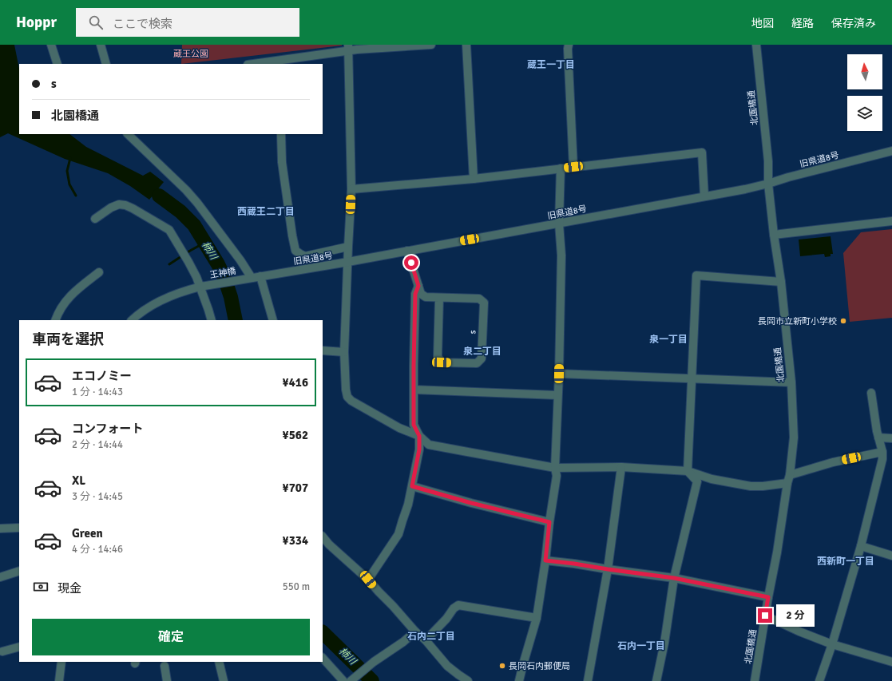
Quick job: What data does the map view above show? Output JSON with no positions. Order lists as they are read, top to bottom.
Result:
{
  "streets": {
    "street": [
      "北園橋通",
      "旧県道8号",
      "王神橋",
      "s"
    ]
  },
  "crossings": [
    ["北園橋通", "旧県道8号"],
    ["旧県道8号", "王神橋"],
    ["旧県道8号", "s"]
  ],
  "districts": [
    "蔵王一丁目",
    "西蔵王二丁目",
    "泉一丁目",
    "泉二丁目",
    "西新町一丁目",
    "石内二丁目",
    "石内一丁目"
  ],
  "water": ["柿川"],
  "parks": ["蔵王公園"],
  "places": ["長岡市立新町小学校", "長岡石内郵便局"],
  "north": "top",
  "page": {
    "header": "Hoppr",
    "search": "ここで検索",
    "nav": ["地図", "経路", "保存済み"],
    "banner": ["s", "北園橋通"],
    "heading": "車両を選択",
    "list": [
      {
        "name": "エコノミー",
        "note": "1 分 · 14:43",
        "value": "¥416"
      },
      {
        "name": "コンフォート",
        "note": "2 分 · 14:44",
        "value": "¥562"
      },
      {
        "name": "XL",
        "note": "3 分 · 14:45",
        "value": "¥707"
      },
      {
        "name": "Green",
        "note": "4 分 · 14:46",
        "value": "¥334"
      }
    ],
    "pay": ["現金", "550 m"],
    "bubble": "2 分",
    "buttons": "確定"
  }
}
